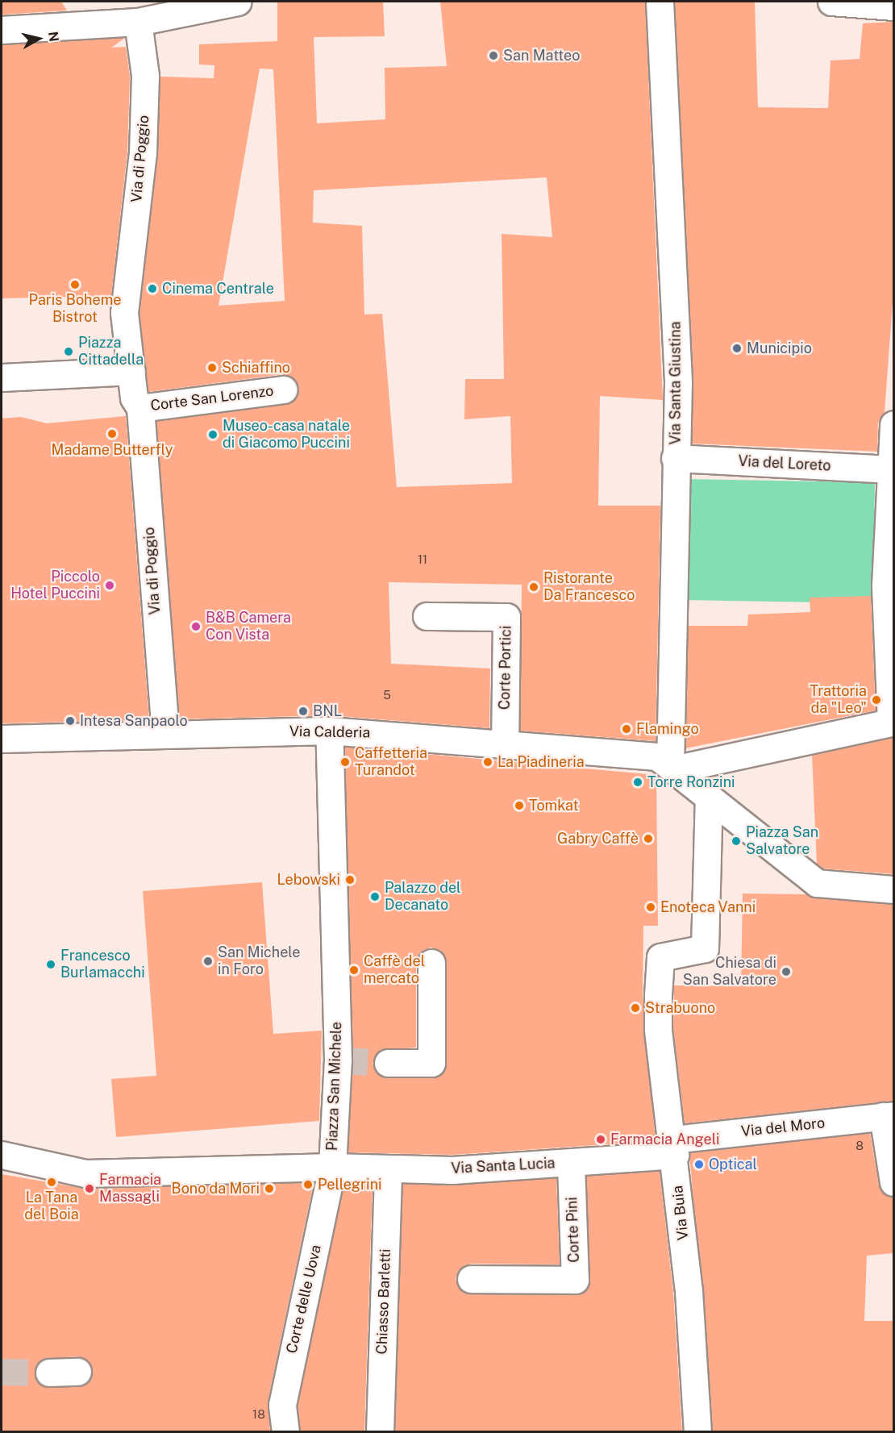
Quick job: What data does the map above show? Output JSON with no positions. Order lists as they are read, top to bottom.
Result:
{
  "streets": {
    "street": [
      "Via di Poggio",
      "Via Santa Giustina",
      "Corte San Lorenzo",
      "Via del Loreto",
      "Corte Portici",
      "Via Calderia",
      "Piazza San Michele",
      "Via del Moro",
      "Via Santa Lucia",
      "Via Buia",
      "Corte Pini",
      "Corte delle Uova",
      "Chiasso Barletti"
    ]
  },
  "crossings": [
    ["Via di Poggio", "Corte San Lorenzo"],
    ["Via di Poggio", "Via Calderia"],
    ["Via Santa Giustina", "Via del Loreto"],
    ["Via Santa Giustina", "Via Calderia"],
    ["Corte Portici", "Via Calderia"],
    ["Via Calderia", "Piazza San Michele"],
    ["Piazza San Michele", "Via Santa Lucia"],
    ["Piazza San Michele", "Corte delle Uova"],
    ["Via del Moro", "Via Santa Lucia"],
    ["Via del Moro", "Via Buia"],
    ["Via Santa Lucia", "Via Buia"],
    ["Via Santa Lucia", "Corte Pini"],
    ["Via Santa Lucia", "Corte delle Uova"],
    ["Via Santa Lucia", "Chiasso Barletti"]
  ],
  "places": [
    "San Matteo",
    "Paris Boheme Bistrot",
    "Cinema Centrale",
    "Municipio",
    "Piazza Cittadella",
    "Schiaffino",
    "Madame Butterfly",
    "Museo-casa natale di Giacomo Puccini",
    "Piccolo Hotel Puccini",
    "Ristorante Da Francesco",
    "B&B Camera Con Vista",
    "Trattoria da \"Leo\"",
    "BNL",
    "Intesa Sanpaolo",
    "Flamingo",
    "Caffetteria Turandot",
    "La Piadineria",
    "Torre Ronzini",
    "Tomkat",
    "Gabry Caffè",
    "Piazza San Salvatore",
    "Lebowski",
    "Palazzo del Decanato",
    "Enoteca Vanni",
    "San Michele in Foro",
    "Francesco Burlamacchi",
    "Caffè del mercato",
    "Chiesa di San Salvatore",
    "Strabuono",
    "Farmacia Angeli",
    "Optical",
    "La Tana del Boia",
    "Pellegrini",
    "Farmacia Massagli",
    "Bono da Mori"
  ],
  "house_numbers": [
    "11",
    "5",
    "8",
    "18"
  ],
  "north": "right"
}
